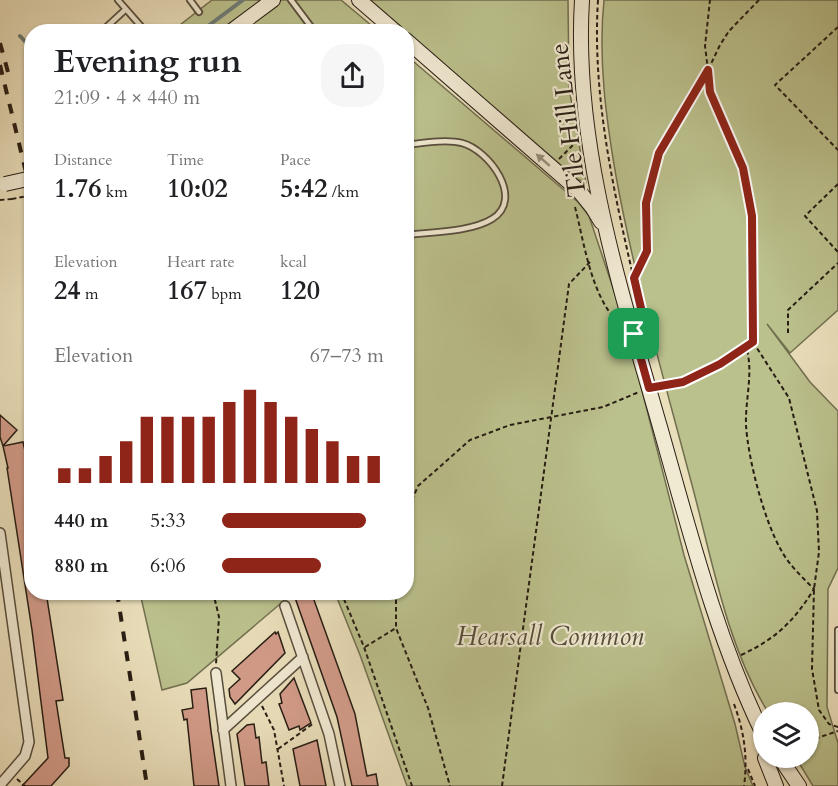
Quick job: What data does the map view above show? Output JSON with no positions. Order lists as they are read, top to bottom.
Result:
{
  "streets": {
    "main road": ["Tile Hill Lane"]
  },
  "parks": ["Hearsall Common"],
  "page": {
    "heading": ["Evening run", "21:09 · 4 × 440 m"],
    "stats": [
      ["Distance", "1.76 km"],
      ["Time", "10:02"],
      ["Pace", "5:42 /km"],
      ["Elevation", "24 m"],
      ["Heart rate", "167 bpm"],
      ["kcal", "120"]
    ],
    "chart": ["Elevation", "67–73 m"],
    "list": [
      {
        "name": "440 m",
        "note": "5:33"
      },
      {
        "name": "880 m",
        "note": "6:06"
      }
    ]
  }
}
